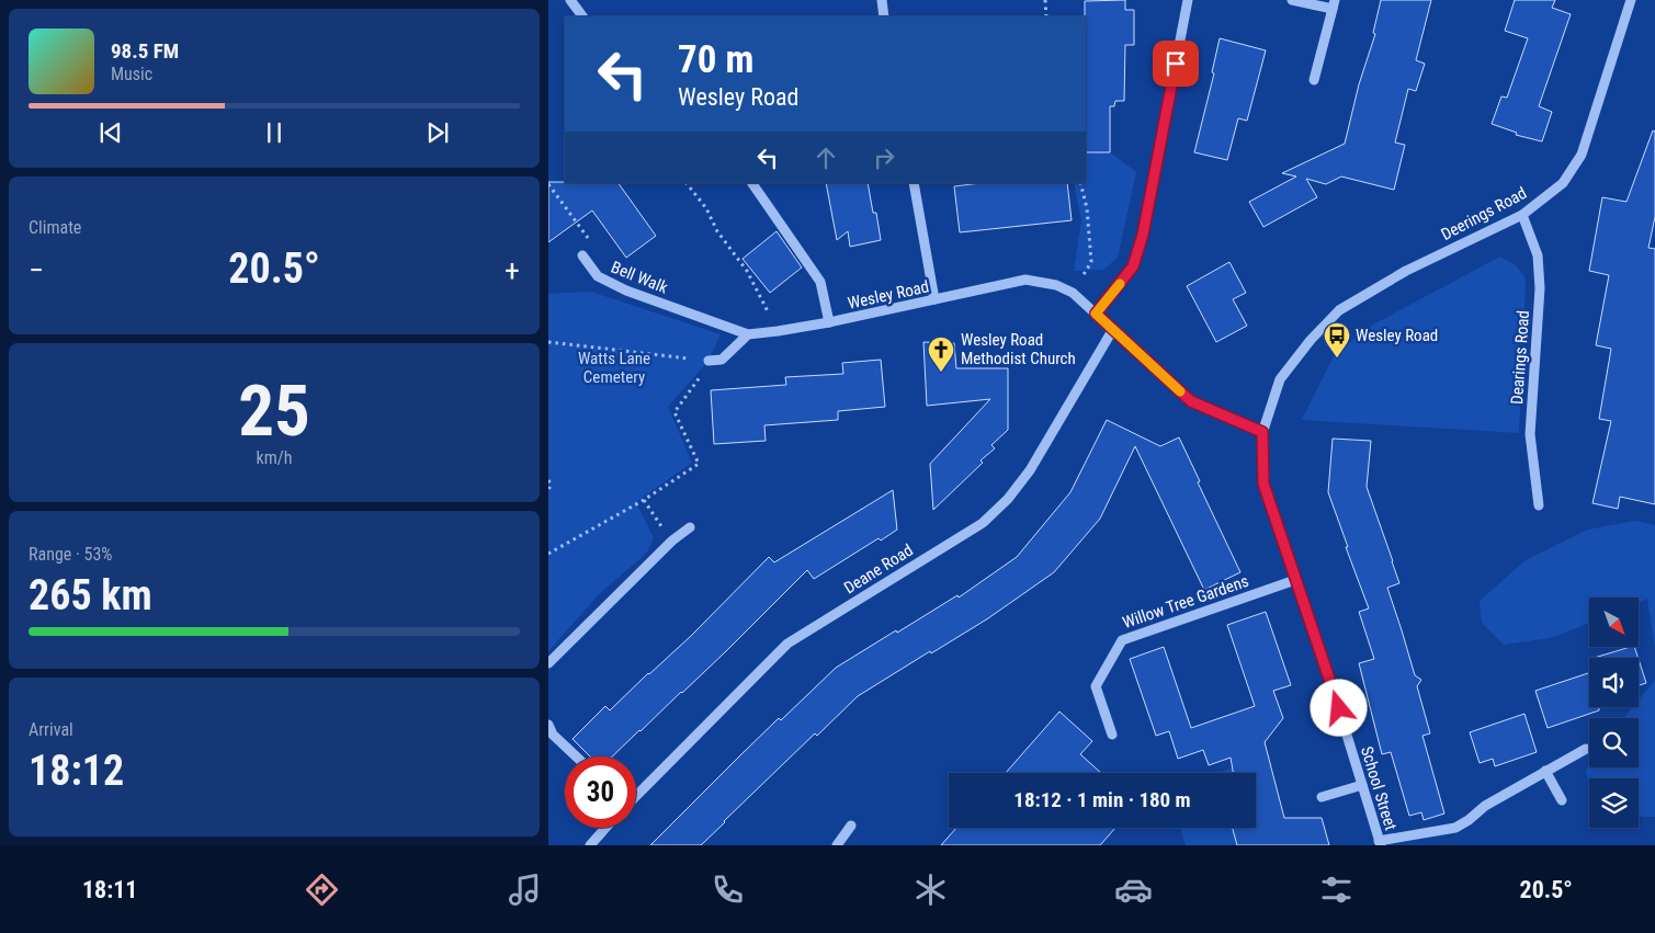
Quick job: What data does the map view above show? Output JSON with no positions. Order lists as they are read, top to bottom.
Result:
{
  "streets": {
    "street": [
      "Deerings Road",
      "Bell Walk",
      "Wesley Road",
      "Dearings Road",
      "Deane Road",
      "Willow Tree Gardens",
      "School Street"
    ]
  },
  "crossings": [
    ["Deerings Road", "Dearings Road"],
    ["Deerings Road", "School Street"],
    ["Bell Walk", "Wesley Road"],
    ["Wesley Road", "Deane Road"],
    ["Wesley Road", "School Street"],
    ["Willow Tree Gardens", "School Street"]
  ],
  "parks": ["Watts Lane Cemetery"],
  "places": {
    "bus stop": ["Wesley Road"],
    "church": ["Wesley Road Methodist Church"]
  },
  "north": "bottom right",
  "page": {
    "turn": ["70 m", "Wesley Road"],
    "song": ["98.5 FM", "Music"],
    "tile": [
      "Climate",
      ["25", "km/h"],
      ["Range · 53%", "265 km"],
      ["Arrival", "18:12"]
    ],
    "heat": ["−", "20.5°", "+"],
    "limit": "30",
    "trip": "18:12 · 1 min · 180 m",
    "tabs": ["18:11", "20.5°"]
  }
}
